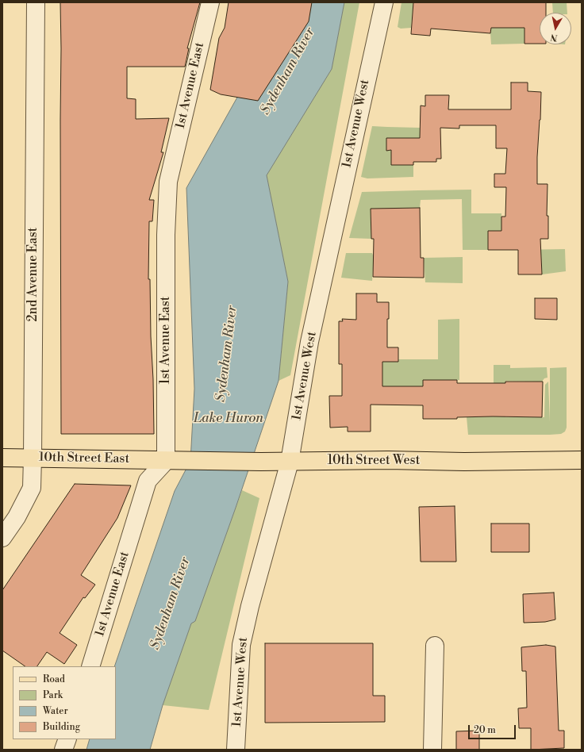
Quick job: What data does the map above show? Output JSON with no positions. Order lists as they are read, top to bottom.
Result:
{
  "streets": {
    "main road": ["10th Street East", "10th Street West"],
    "street": ["1st Avenue East", "1st Avenue West", "2nd Avenue East"]
  },
  "crossings": [
    ["1st Avenue East", "10th Street East"],
    ["1st Avenue East", "10th Street West"],
    ["1st Avenue West", "10th Street West"],
    ["2nd Avenue East", "10th Street East"],
    ["10th Street East", "10th Street West"]
  ],
  "water": ["Sydenham River", "Lake Huron"],
  "legend": [
    "Road",
    "Park",
    "Water",
    "Building"
  ],
  "scale_bar": "20 m",
  "north": "bottom"
}
